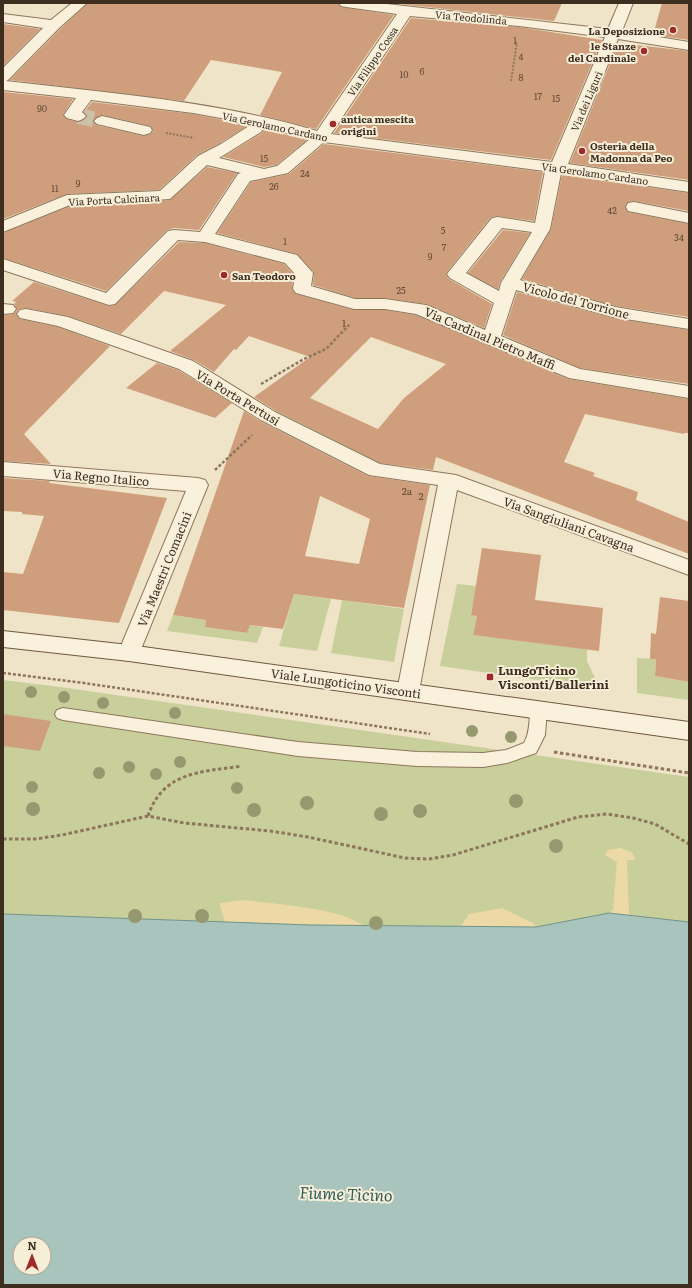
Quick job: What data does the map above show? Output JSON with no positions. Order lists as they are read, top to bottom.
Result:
{
  "streets": {
    "street": [
      "Via Teodolinda",
      "Via Filippo Cossa",
      "Via dei Liguri",
      "Via Gerolamo Cardano",
      "Via Porta Calcinara",
      "Vicolo del Torrione",
      "Via Cardinal Pietro Maffi",
      "Via Porta Pertusi",
      "Via Regno Italico",
      "Via Sangiuliani Cavagna",
      "Via Maestri Comacini",
      "Viale Lungoticino Visconti"
    ]
  },
  "crossings": [
    ["Via Teodolinda", "Via Filippo Cossa"],
    ["Via Teodolinda", "Via dei Liguri"],
    ["Via Filippo Cossa", "Via Gerolamo Cardano"],
    ["Via Filippo Cossa", "Via Cardinal Pietro Maffi"],
    ["Via dei Liguri", "Via Gerolamo Cardano"],
    ["Via dei Liguri", "Vicolo del Torrione"],
    ["Via dei Liguri", "Via Cardinal Pietro Maffi"],
    ["Via Porta Pertusi", "Via Sangiuliani Cavagna"],
    ["Via Regno Italico", "Via Maestri Comacini"],
    ["Via Maestri Comacini", "Viale Lungoticino Visconti"]
  ],
  "water": ["Fiume Ticino"],
  "places": {
    "other": [
      "La Deposizione",
      "le Stanze del Cardinale",
      "antica mescita origini",
      "Osteria della Madonna da Peo",
      "San Teodoro"
    ],
    "transit": ["LungoTicino Visconti/Ballerini"]
  },
  "house_numbers": [
    "1",
    "4",
    "6",
    "10",
    "8",
    "17",
    "15",
    "90",
    "15",
    "24",
    "9",
    "26",
    "11",
    "42",
    "5",
    "34",
    "1",
    "7",
    "9",
    "25",
    "1",
    "2a",
    "2"
  ],
  "north": "top"
}
